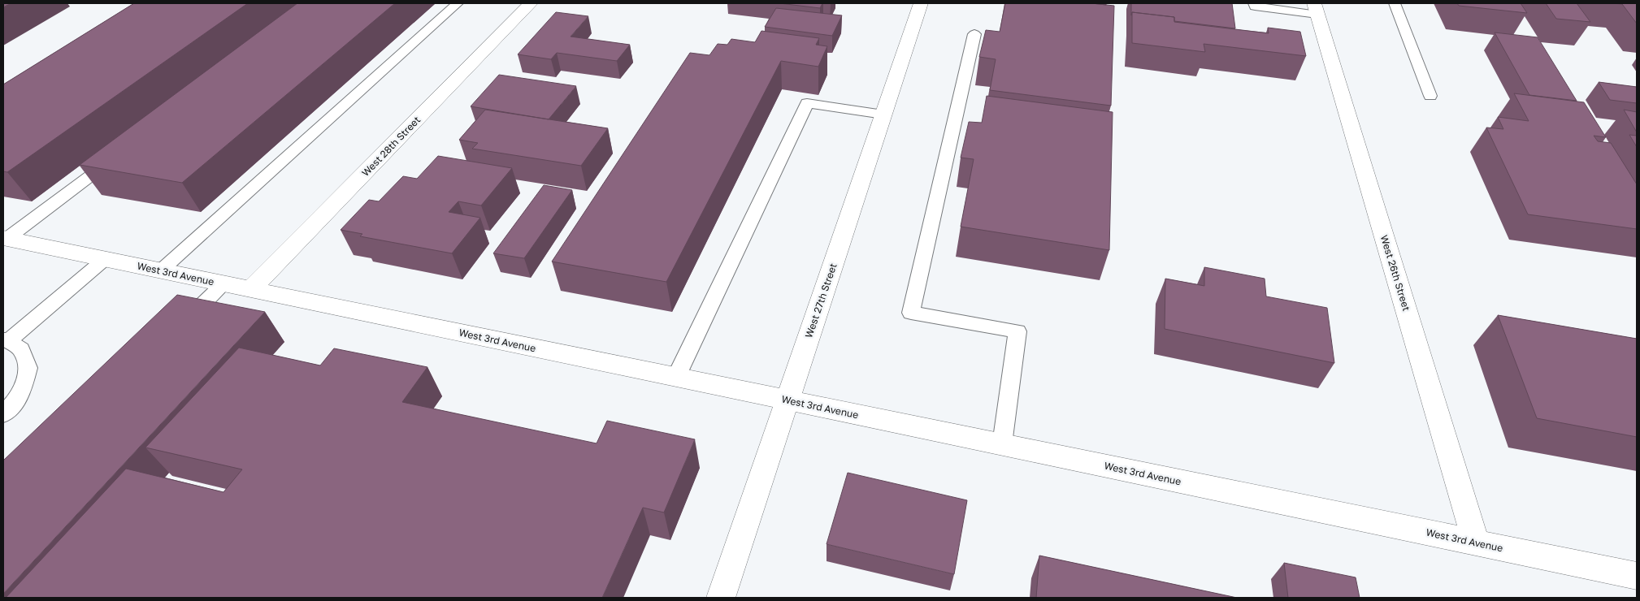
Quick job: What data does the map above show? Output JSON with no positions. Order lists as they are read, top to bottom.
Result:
{
  "streets": {
    "street": [
      "West 28th Street",
      "West 26th Street",
      "West 3rd Avenue",
      "West 27th Street"
    ]
  },
  "crossings": [
    ["West 28th Street", "West 3rd Avenue"],
    ["West 26th Street", "West 3rd Avenue"],
    ["West 3rd Avenue", "West 27th Street"]
  ]
}
